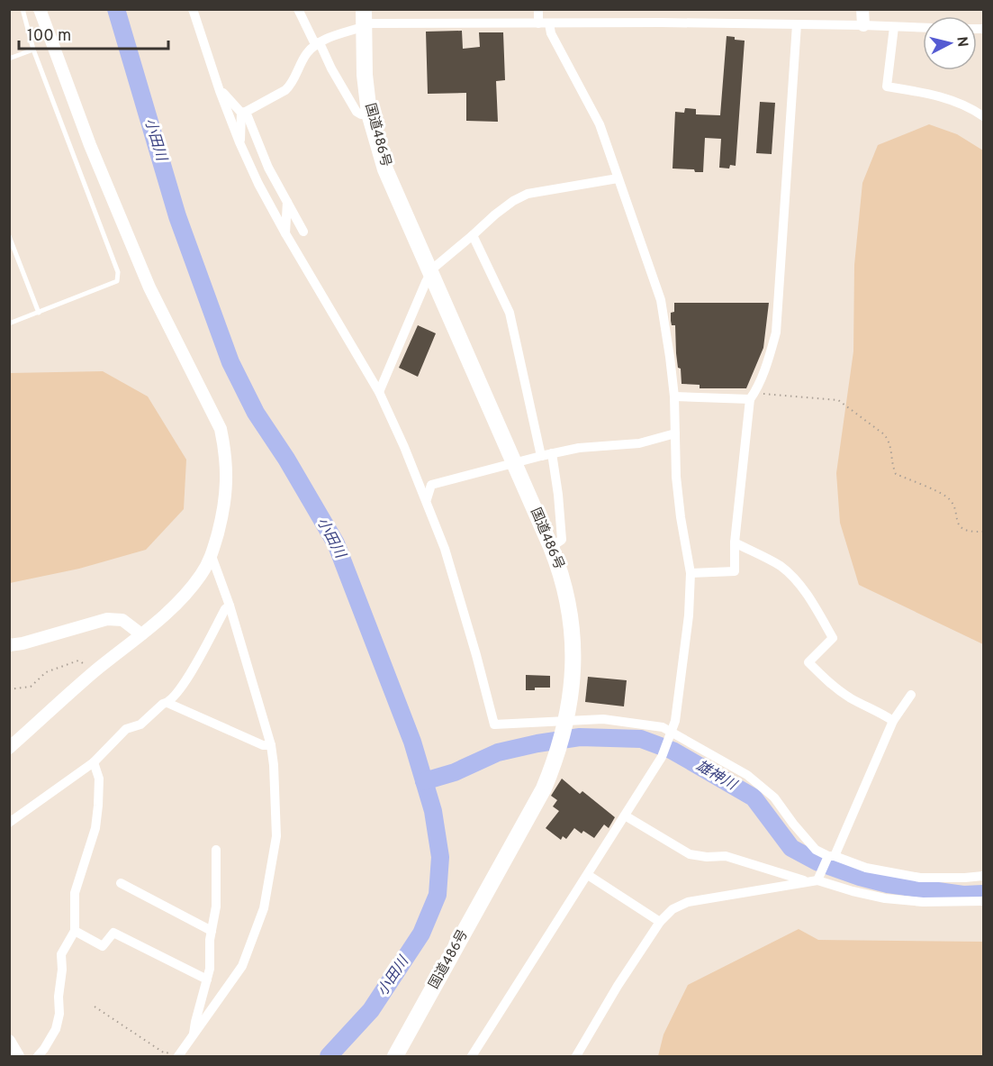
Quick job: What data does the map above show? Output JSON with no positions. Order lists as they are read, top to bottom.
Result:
{
  "streets": {
    "highway": ["国道486号"]
  },
  "water": ["小田川", "雄神川"],
  "scale_bar": "100 m",
  "north": "right"
}
